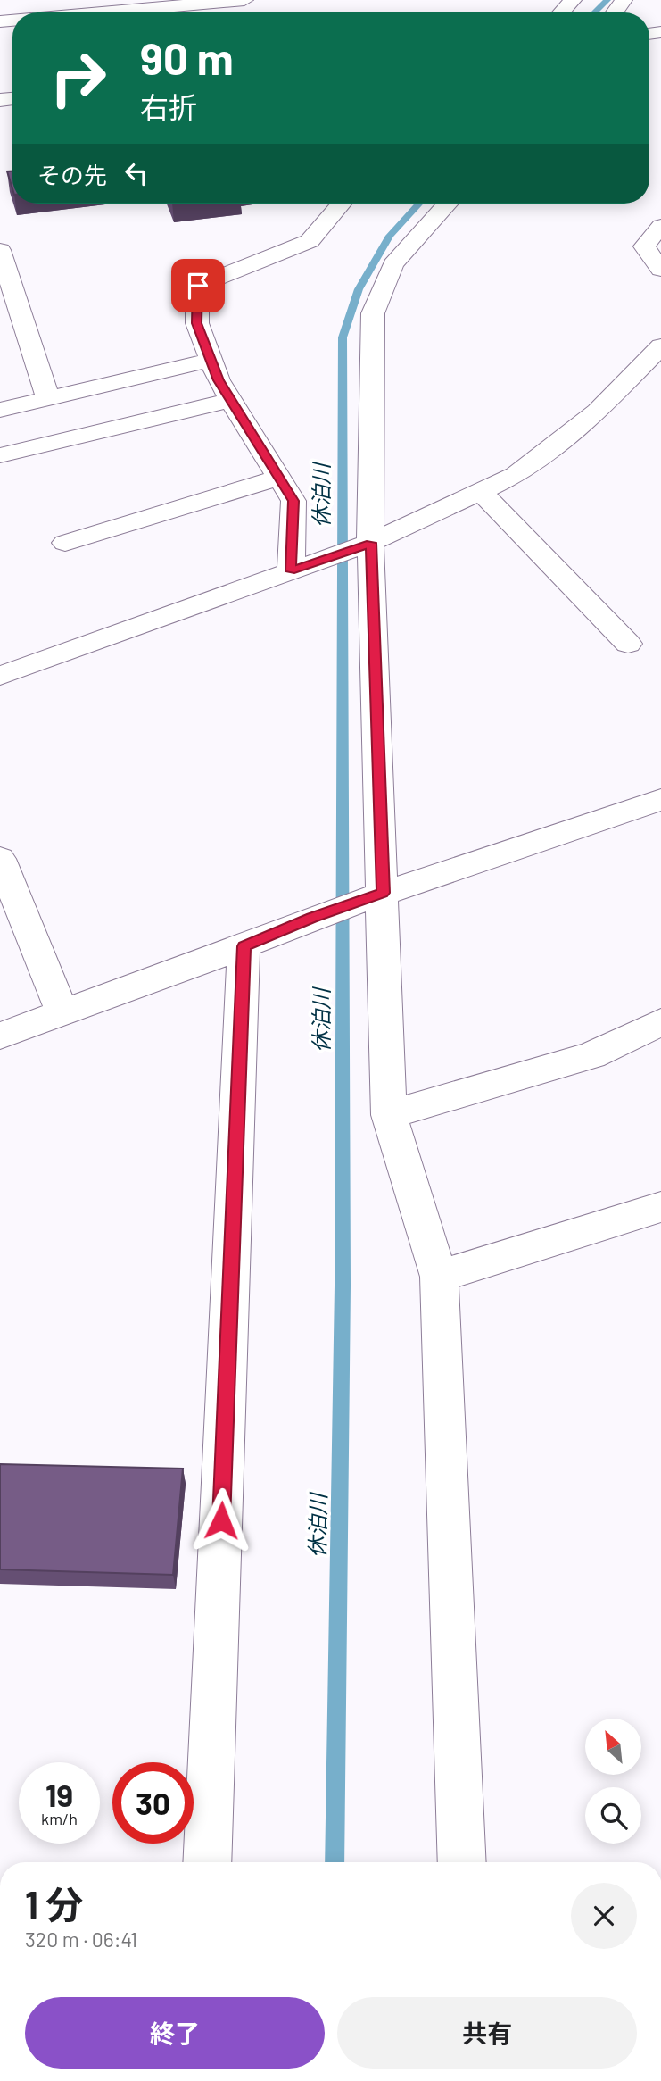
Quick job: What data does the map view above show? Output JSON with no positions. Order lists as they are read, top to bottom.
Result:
{
  "water": ["休泊川"],
  "north": "top left",
  "page": {
    "turn": ["90 m", "右折"],
    "then": "その先",
    "speed": "19 km/h",
    "limit": "30",
    "heading": ["1 分", "320 m · 06:41"],
    "buttons": ["終了", "共有"]
  }
}
